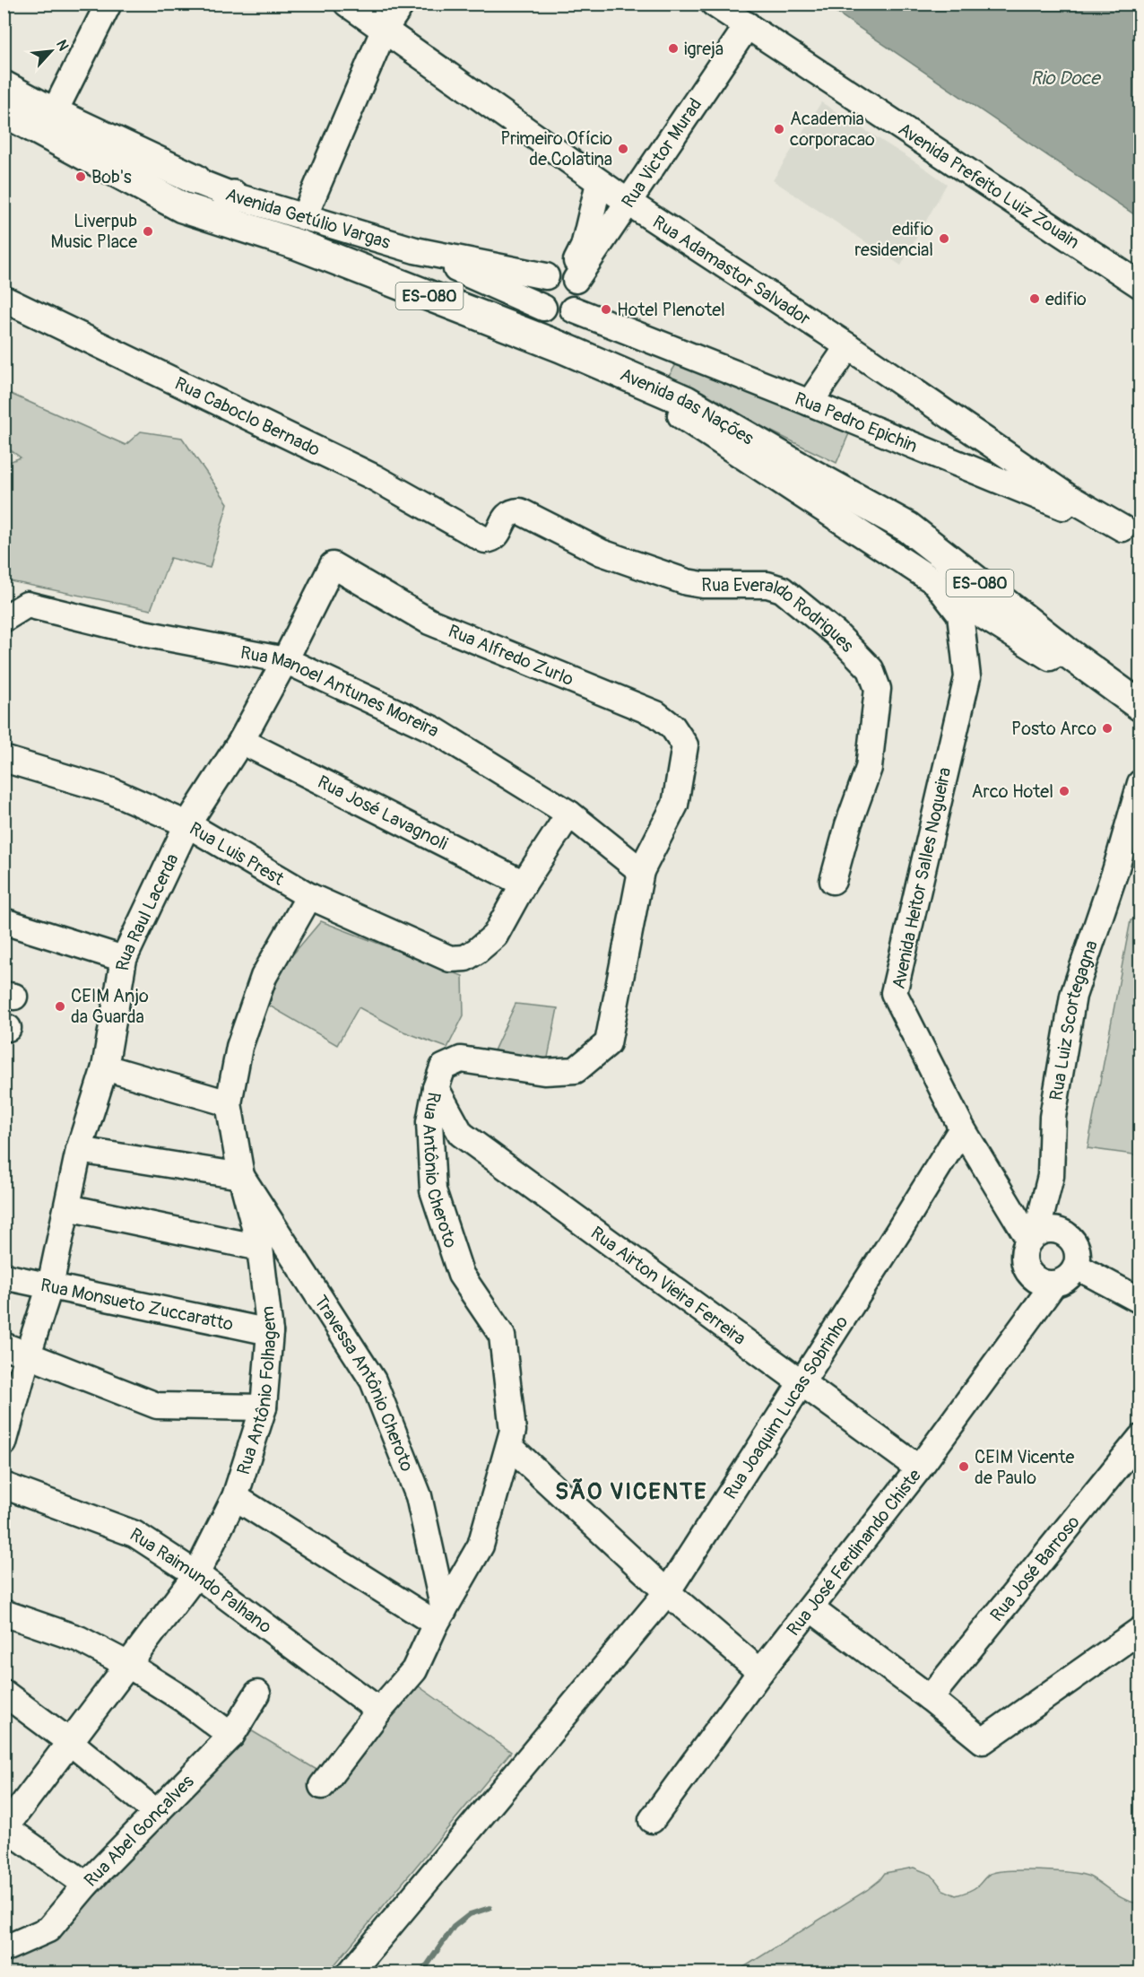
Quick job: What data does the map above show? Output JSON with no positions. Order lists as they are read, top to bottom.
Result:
{
  "streets": {
    "main road": ["Avenida Getúlio Vargas", "ES-080", "Avenida das Nações"],
    "street": [
      "Rua Victor Murad",
      "Avenida Prefeito Luiz Zouain",
      "Rua Adamastor Salvador",
      "Rua Caboclo Bernado",
      "Rua Pedro Epichin",
      "Rua Everaldo Rodrigues",
      "Rua Alfredo Zurlo",
      "Rua Manoel Antunes Moreira",
      "Rua José Lavagnoli",
      "Rua Luis Prest",
      "Avenida Heitor Salles Nogueira",
      "Rua Raul Lacerda",
      "Rua Luiz Scortegagna",
      "Rua Antônio Cheroto",
      "Rua Airton Vieira Ferreira",
      "Rua Monsueto Zuccaratto",
      "Travessa Antônio Cheroto",
      "Rua Antônio Folhagem",
      "Rua Joaquim Lucas Sobrinho",
      "Rua José Ferdinando Chiste",
      "Rua José Barroso",
      "Rua Raimundo Palhano",
      "Rua Abel Gonçalves"
    ]
  },
  "crossings": [
    ["Rua Victor Murad", "Avenida Prefeito Luiz Zouain"],
    ["Rua Victor Murad", "Avenida Getúlio Vargas"],
    ["Rua Victor Murad", "Rua Adamastor Salvador"],
    ["Rua Victor Murad", "Rua Pedro Epichin"],
    ["Avenida Getúlio Vargas", "Avenida das Nações"],
    ["Avenida Getúlio Vargas", "Rua Pedro Epichin"],
    ["Rua Adamastor Salvador", "Rua Pedro Epichin"],
    ["Rua Caboclo Bernado", "Rua Everaldo Rodrigues"],
    ["Rua Alfredo Zurlo", "Rua Raul Lacerda"],
    ["Rua Alfredo Zurlo", "Rua Antônio Cheroto"],
    ["Rua Manoel Antunes Moreira", "Rua Raul Lacerda"],
    ["Rua Manoel Antunes Moreira", "Rua Antônio Cheroto"],
    ["Rua José Lavagnoli", "Rua Luis Prest"],
    ["Rua José Lavagnoli", "Rua Raul Lacerda"],
    ["Rua Luis Prest", "Rua Raul Lacerda"],
    ["Rua Luis Prest", "Rua Antônio Folhagem"],
    ["Avenida Heitor Salles Nogueira", "Rua Luiz Scortegagna"],
    ["Avenida Heitor Salles Nogueira", "Rua Joaquim Lucas Sobrinho"],
    ["Avenida Heitor Salles Nogueira", "Rua José Ferdinando Chiste"],
    ["Rua Raul Lacerda", "Rua Monsueto Zuccaratto"],
    ["Rua Luiz Scortegagna", "Rua José Ferdinando Chiste"],
    ["Rua Antônio Cheroto", "Rua Airton Vieira Ferreira"],
    ["Rua Antônio Cheroto", "Travessa Antônio Cheroto"],
    ["Rua Antônio Cheroto", "Rua Raimundo Palhano"],
    ["Rua Airton Vieira Ferreira", "Rua Joaquim Lucas Sobrinho"],
    ["Rua Airton Vieira Ferreira", "Rua José Ferdinando Chiste"],
    ["Rua Monsueto Zuccaratto", "Rua Antônio Folhagem"],
    ["Travessa Antônio Cheroto", "Rua Antônio Folhagem"],
    ["Rua Antônio Folhagem", "Rua Raimundo Palhano"]
  ],
  "districts": ["SÃO VICENTE"],
  "water": ["Rio Doce"],
  "places": [
    "igreja",
    "Academia corporacao",
    "Primeiro Ofício de Colatina",
    "Bob's",
    "Liverpub Music Place",
    "edifio residencial",
    "edifio",
    "Hotel Plenotel",
    "Posto Arco",
    "Arco Hotel",
    "CEIM Anjo da Guarda",
    "CEIM Vicente de Paulo"
  ],
  "north": "top right"
}
